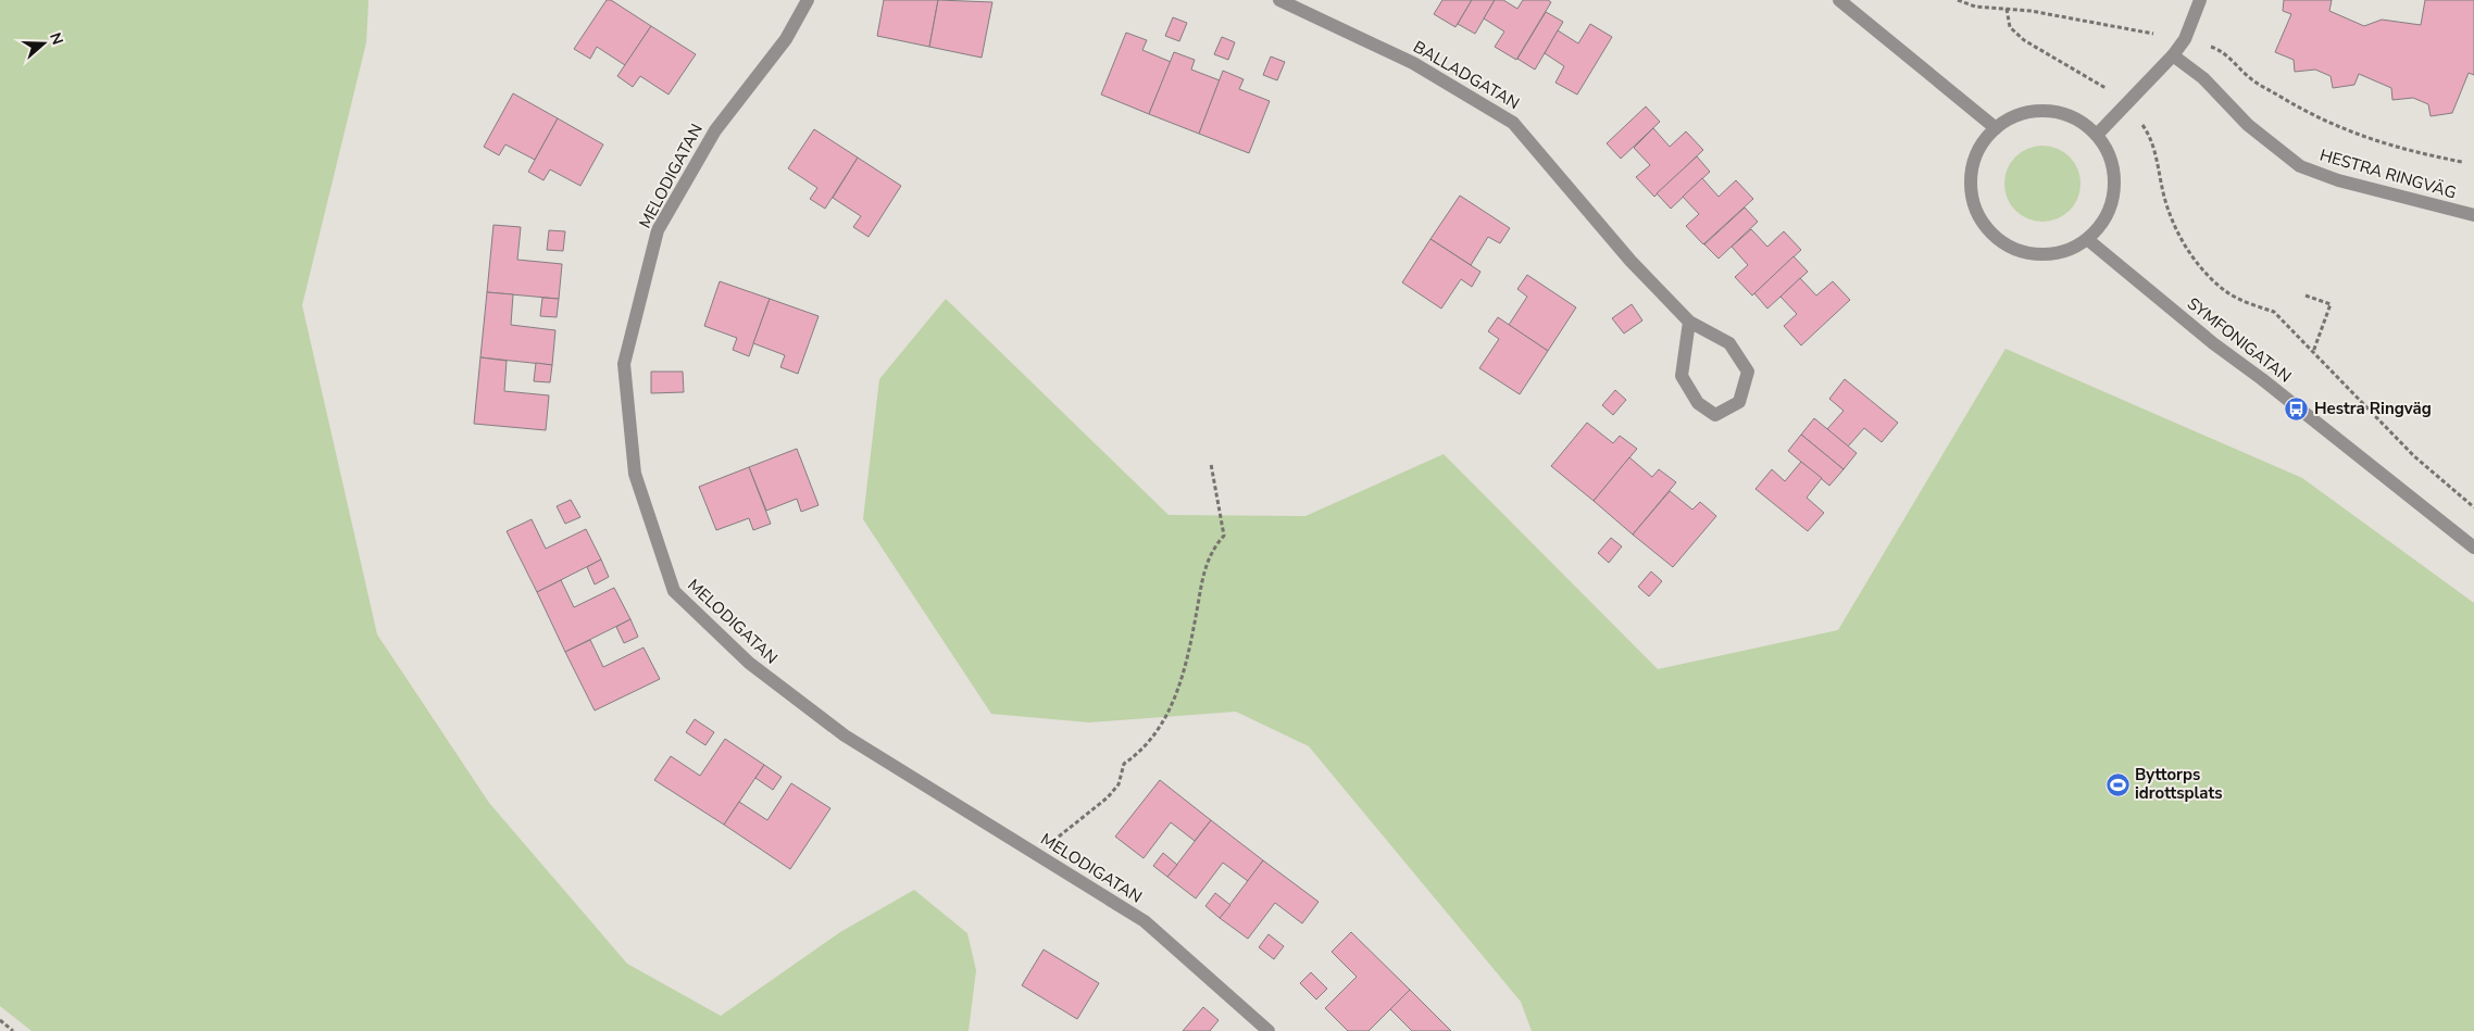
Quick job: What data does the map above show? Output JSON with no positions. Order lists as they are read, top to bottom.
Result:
{
  "streets": {
    "street": [
      "BALLADGATAN",
      "HESTRA RINGVÄG",
      "MELODIGATAN",
      "SYMFONIGATAN"
    ]
  },
  "places": {
    "bus stop": ["Hestra Ringväg"],
    "sports": ["Byttorps idrottsplats"]
  },
  "north": "right"
}
